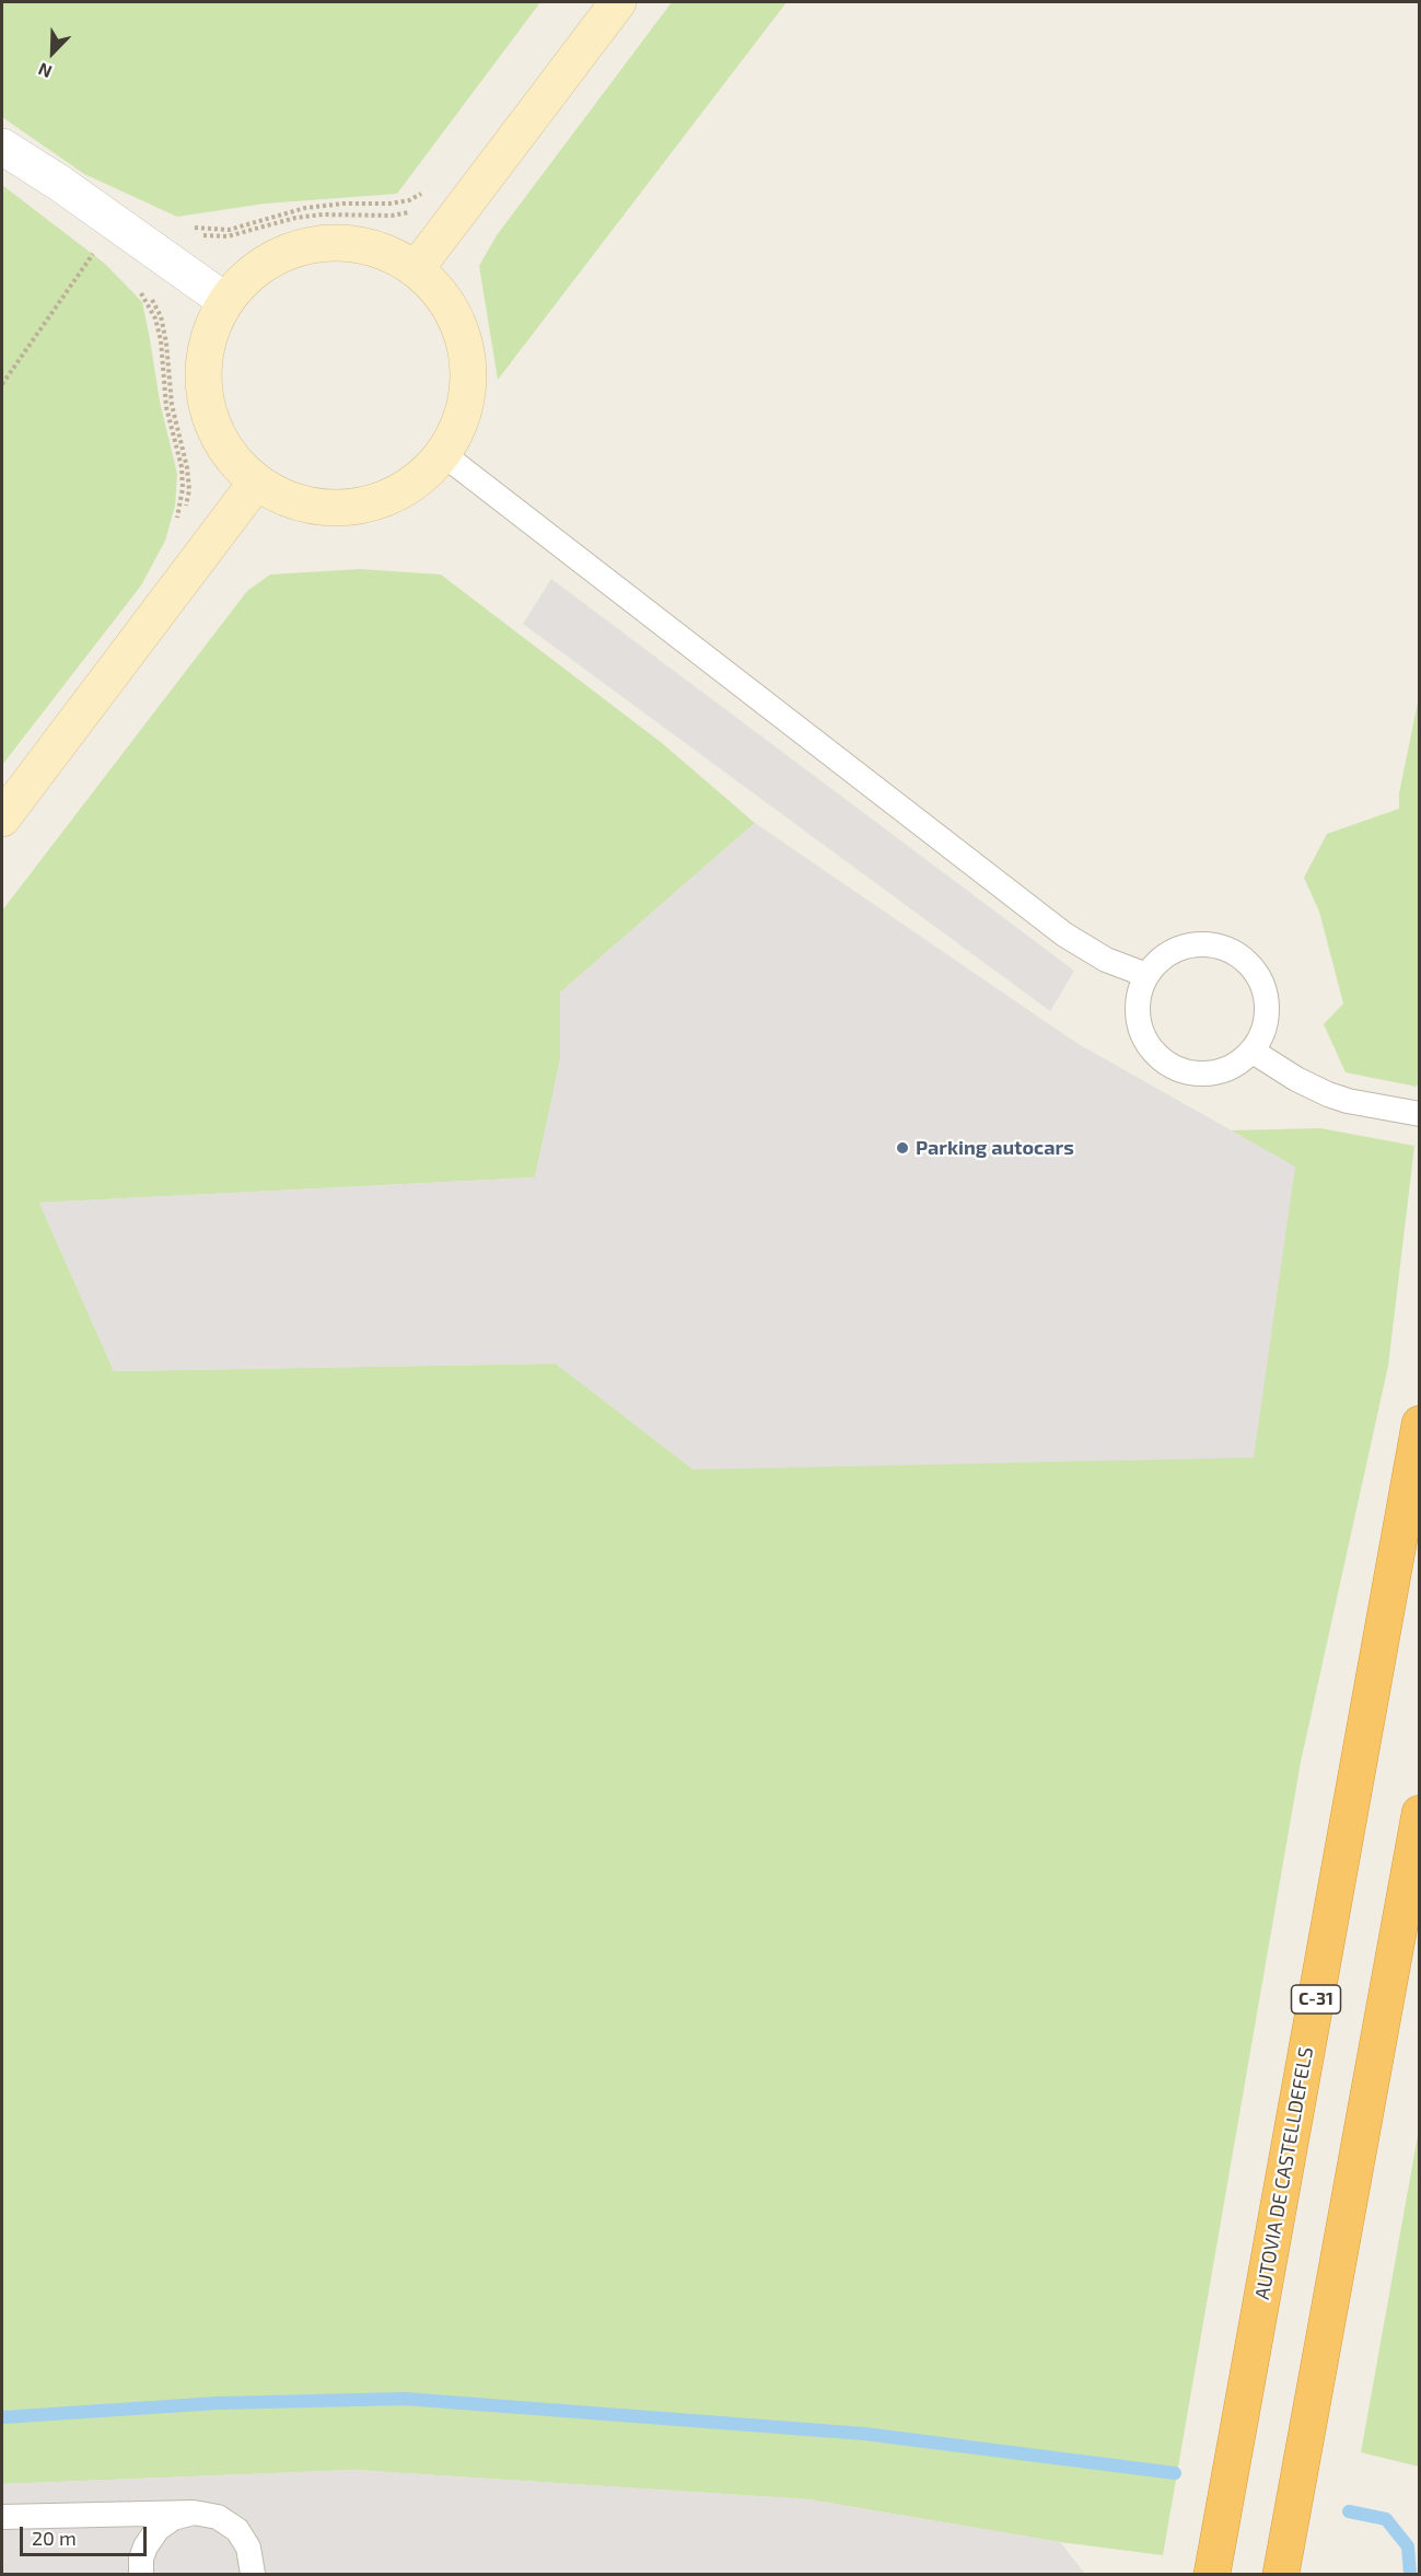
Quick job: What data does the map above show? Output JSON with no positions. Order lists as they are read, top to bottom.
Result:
{
  "streets": {
    "highway": ["C-31", "AUTOVIA DE CASTELLDEFELS"]
  },
  "places": ["Parking autocars"],
  "scale_bar": "20 m",
  "north": "bottom left"
}
